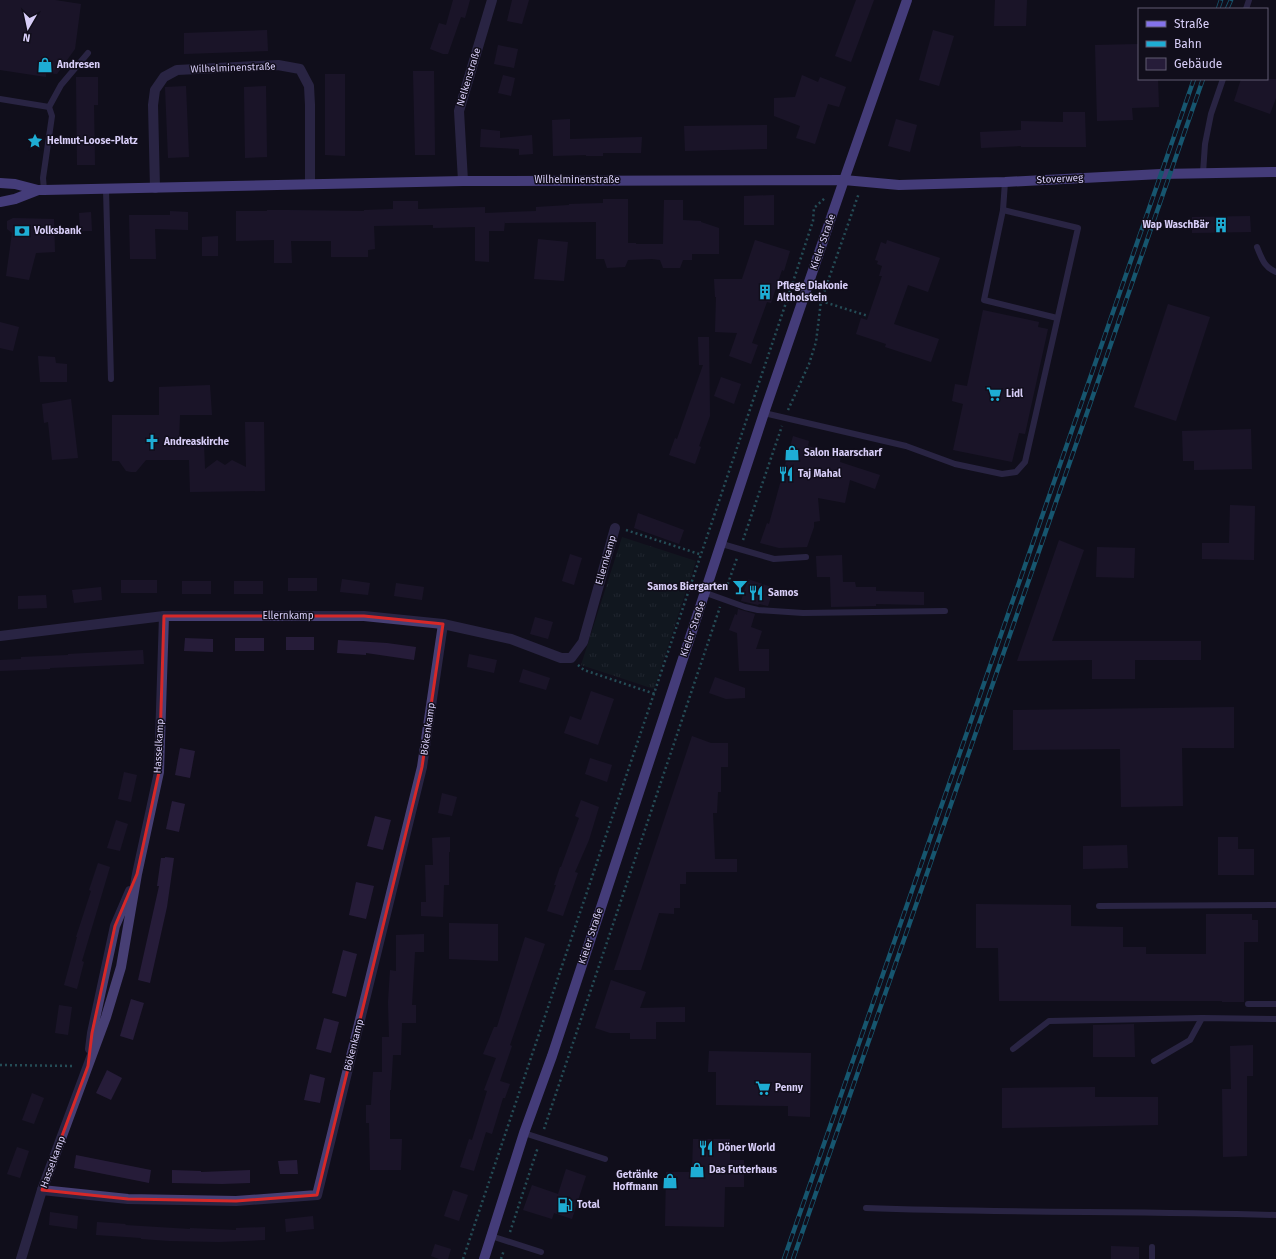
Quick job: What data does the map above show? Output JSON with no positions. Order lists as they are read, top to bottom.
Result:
{
  "streets": {
    "main road": ["Wilhelminenstraße", "Stoverweg", "Kieler Straße"],
    "street": [
      "Nelkenstraße",
      "Ellernkamp",
      "Bökenkamp",
      "Hasselkamp"
    ]
  },
  "crossings": [
    ["Wilhelminenstraße", "Nelkenstraße"],
    ["Wilhelminenstraße", "Stoverweg"],
    ["Wilhelminenstraße", "Kieler Straße"],
    ["Stoverweg", "Kieler Straße"],
    ["Ellernkamp", "Bökenkamp"],
    ["Ellernkamp", "Hasselkamp"],
    ["Bökenkamp", "Hasselkamp"]
  ],
  "places": {
    "shop": [
      "Andresen",
      "Salon Haarscharf",
      "Das Futterhaus",
      "Getränke Hoffmann"
    ],
    "place": ["Helmut-Loose-Platz"],
    "building": ["Wap WaschBär", "Pflege Diakonie Altholstein"],
    "bank": ["Volksbank"],
    "supermarket": ["Lidl", "Penny"],
    "church": ["Andreaskirche"],
    "restaurant": ["Taj Mahal", "Samos", "Döner World"],
    "bar": ["Samos Biergarten"],
    "fuel station": ["Total"]
  },
  "legend": ["Straße", "Bahn", "Gebäude"],
  "north": "bottom"
}
